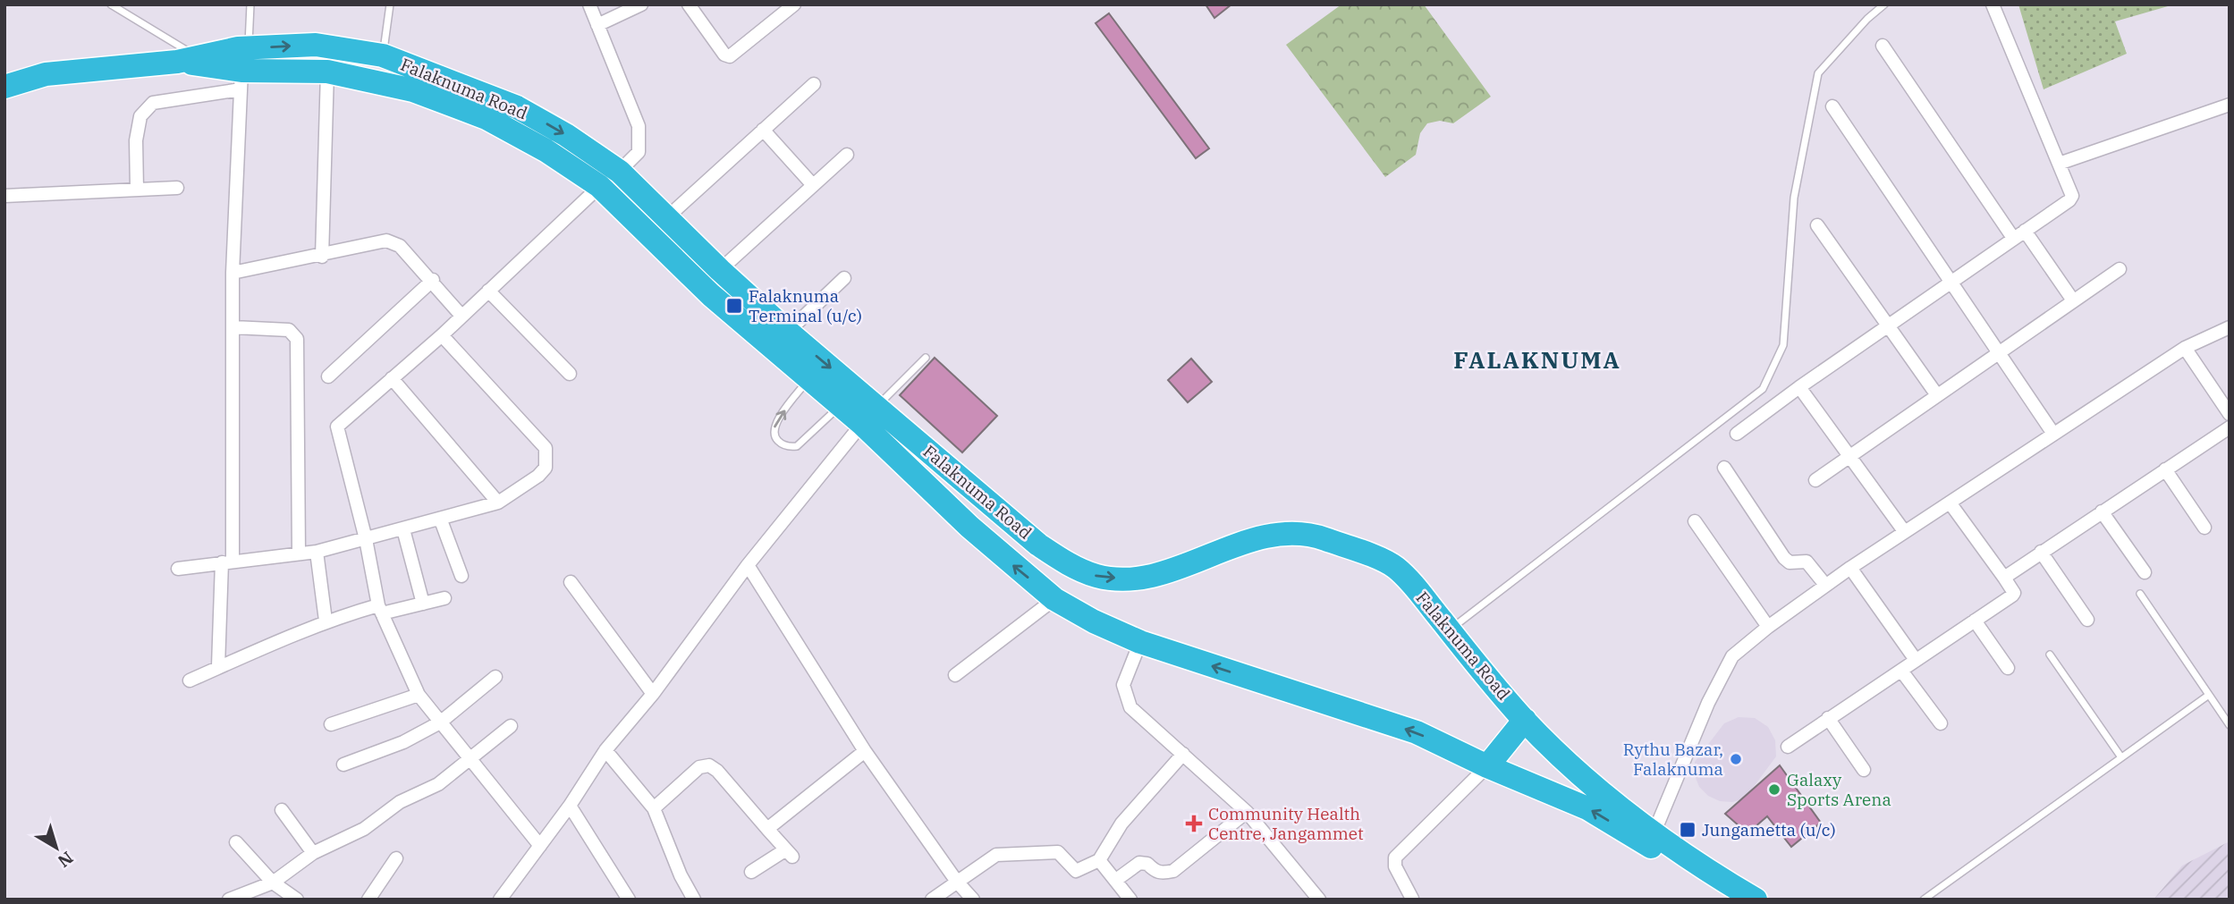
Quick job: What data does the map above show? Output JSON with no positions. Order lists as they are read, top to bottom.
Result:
{
  "streets": {
    "highway": ["Falaknuma Road"]
  },
  "districts": ["FALAKNUMA"],
  "places": {
    "transit": ["Falaknuma Terminal (u/c)", "Jungametta (u/c)"],
    "other": ["Rythu Bazar, Falaknuma", "Galaxy Sports Arena"],
    "health": ["Community Health Centre, Jangammet"]
  },
  "north": "bottom right"
}
